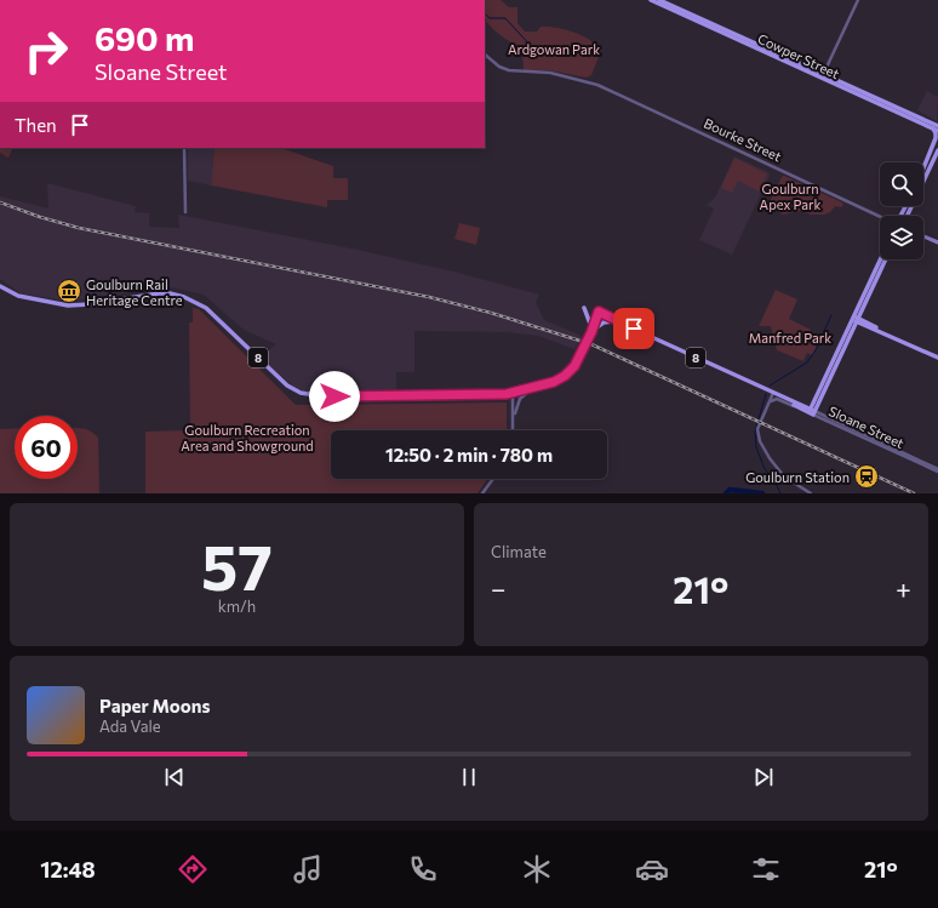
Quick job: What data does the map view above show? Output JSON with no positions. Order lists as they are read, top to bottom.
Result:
{
  "streets": {
    "main road": ["Cowper Street", "8", "Sloane Street"],
    "street": ["Bourke Street"]
  },
  "crossings": [
    ["8", "Sloane Street"]
  ],
  "parks": [
    "Ardgowan Park",
    "Goulburn Apex Park",
    "Manfred Park",
    "Goulburn Recreation Area and Showground"
  ],
  "places": {
    "museum": ["Goulburn Rail Heritage Centre"],
    "station": ["Goulburn Station"]
  },
  "page": {
    "turn": ["690 m", "Sloane Street"],
    "then": "Then",
    "limit": "60",
    "trip": "12:50 · 2 min · 780 m",
    "tile": [
      ["57", "km/h"],
      "Climate"
    ],
    "heat": ["−", "21°", "+"],
    "song": ["Paper Moons", "Ada Vale"],
    "tabs": ["12:48", "21°"]
  }
}
